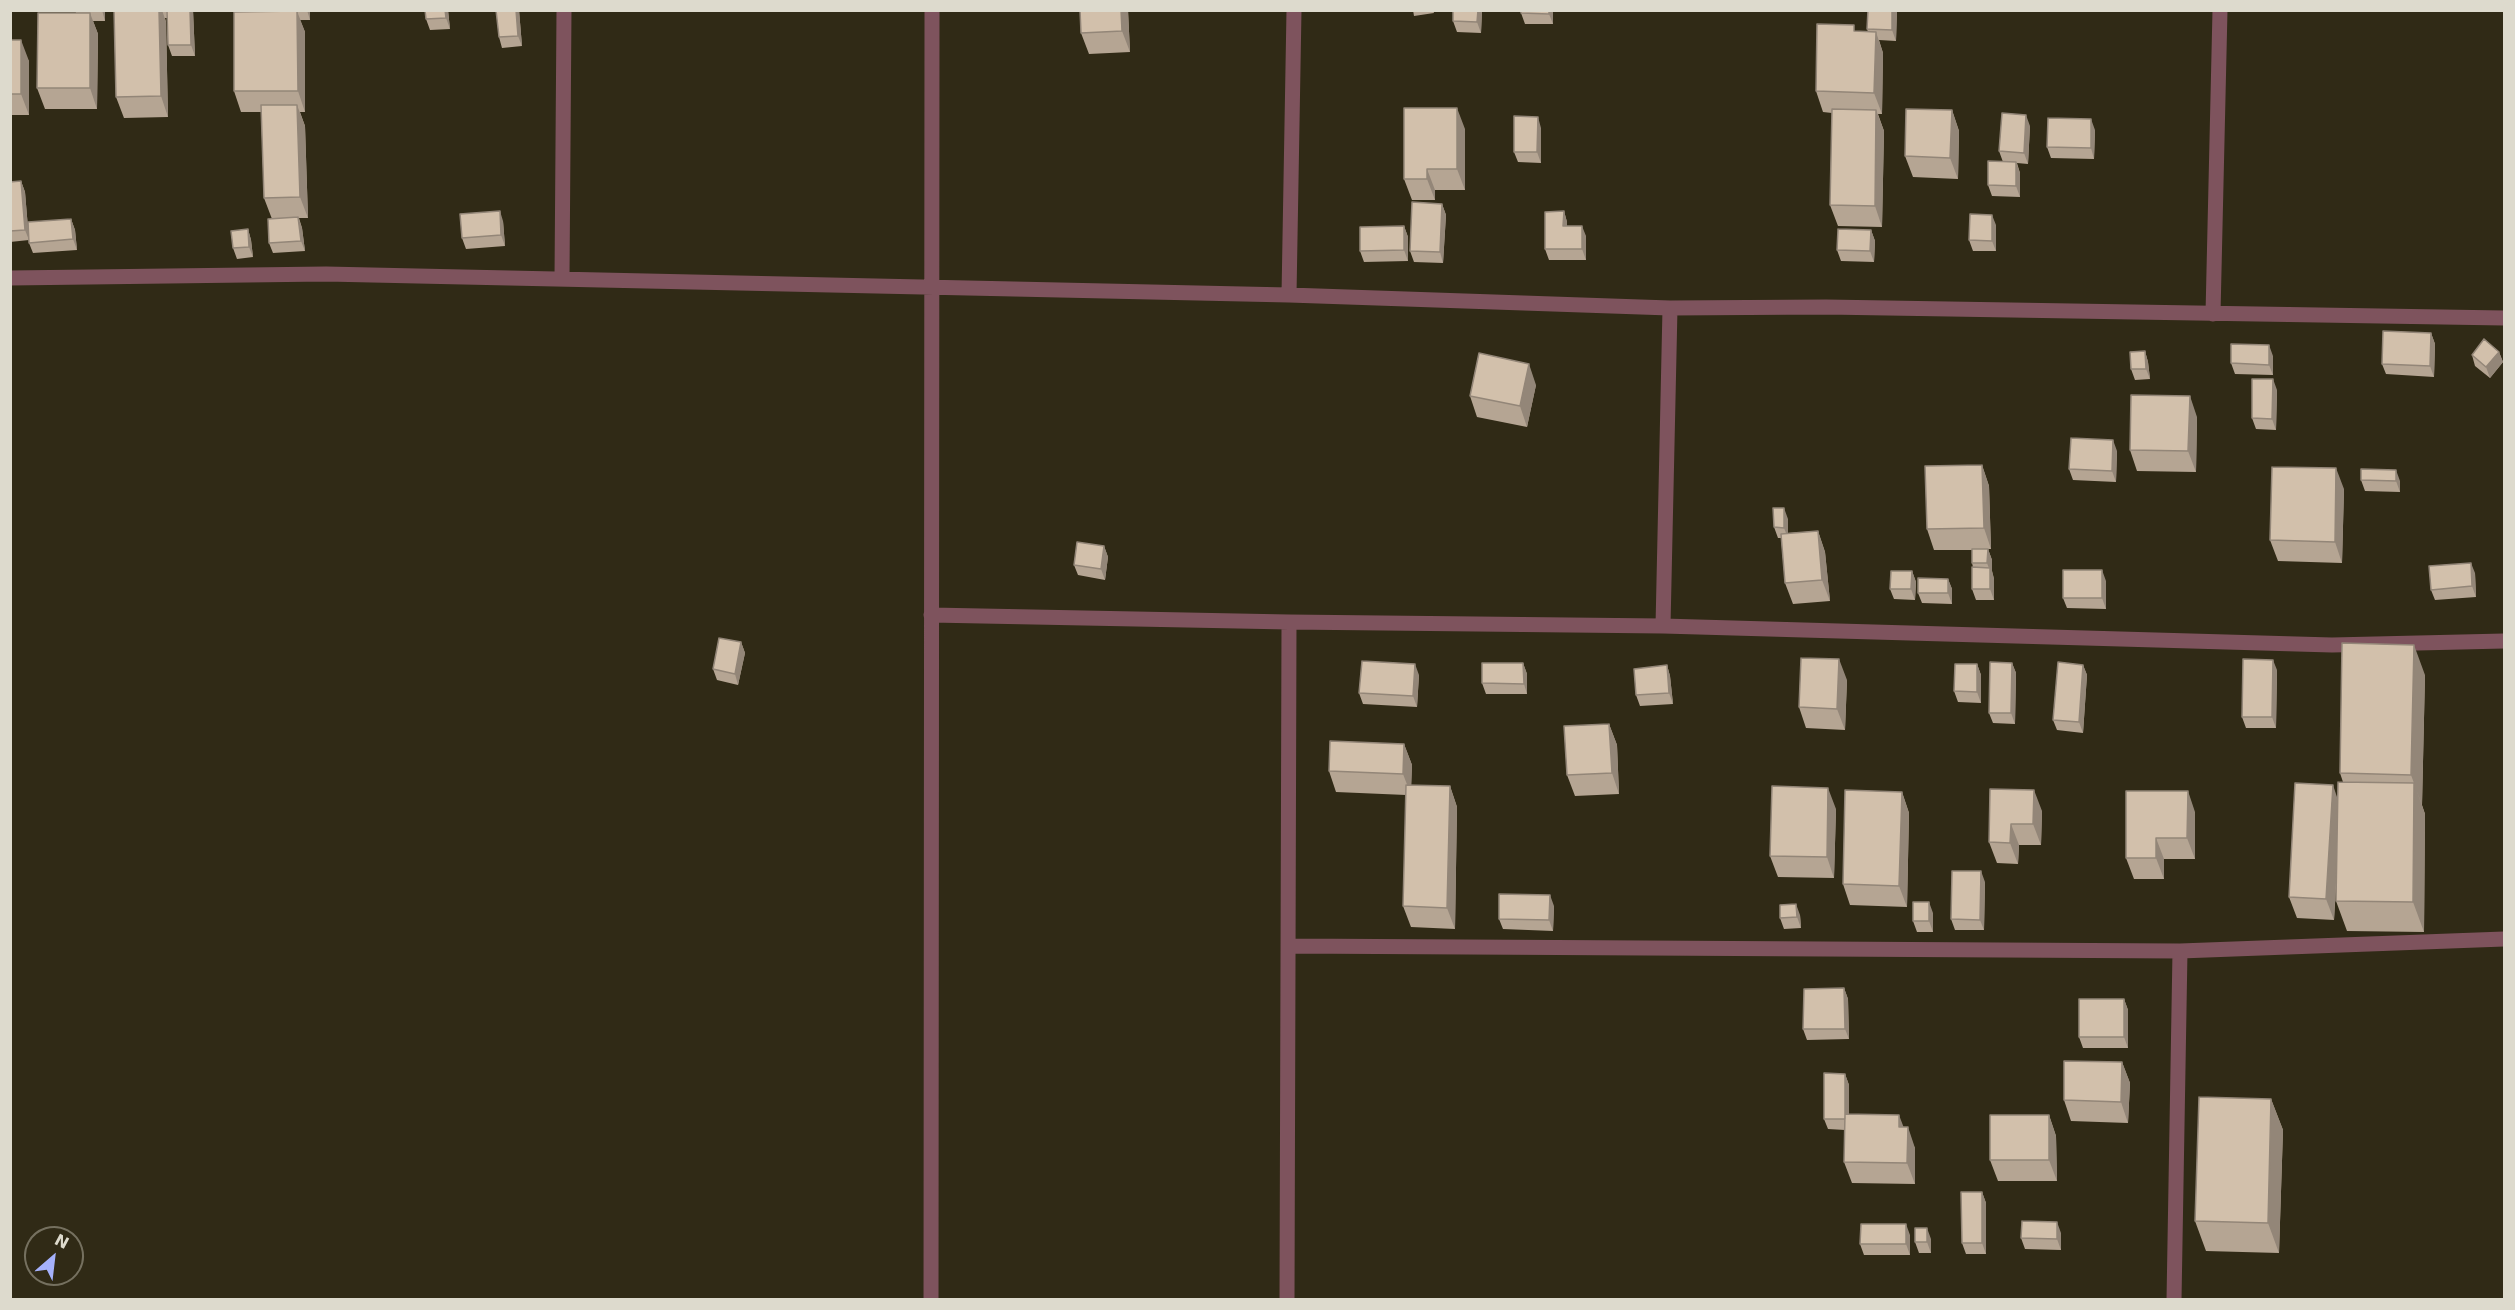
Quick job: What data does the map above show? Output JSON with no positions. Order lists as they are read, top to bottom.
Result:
{
  "north": "top right"
}
